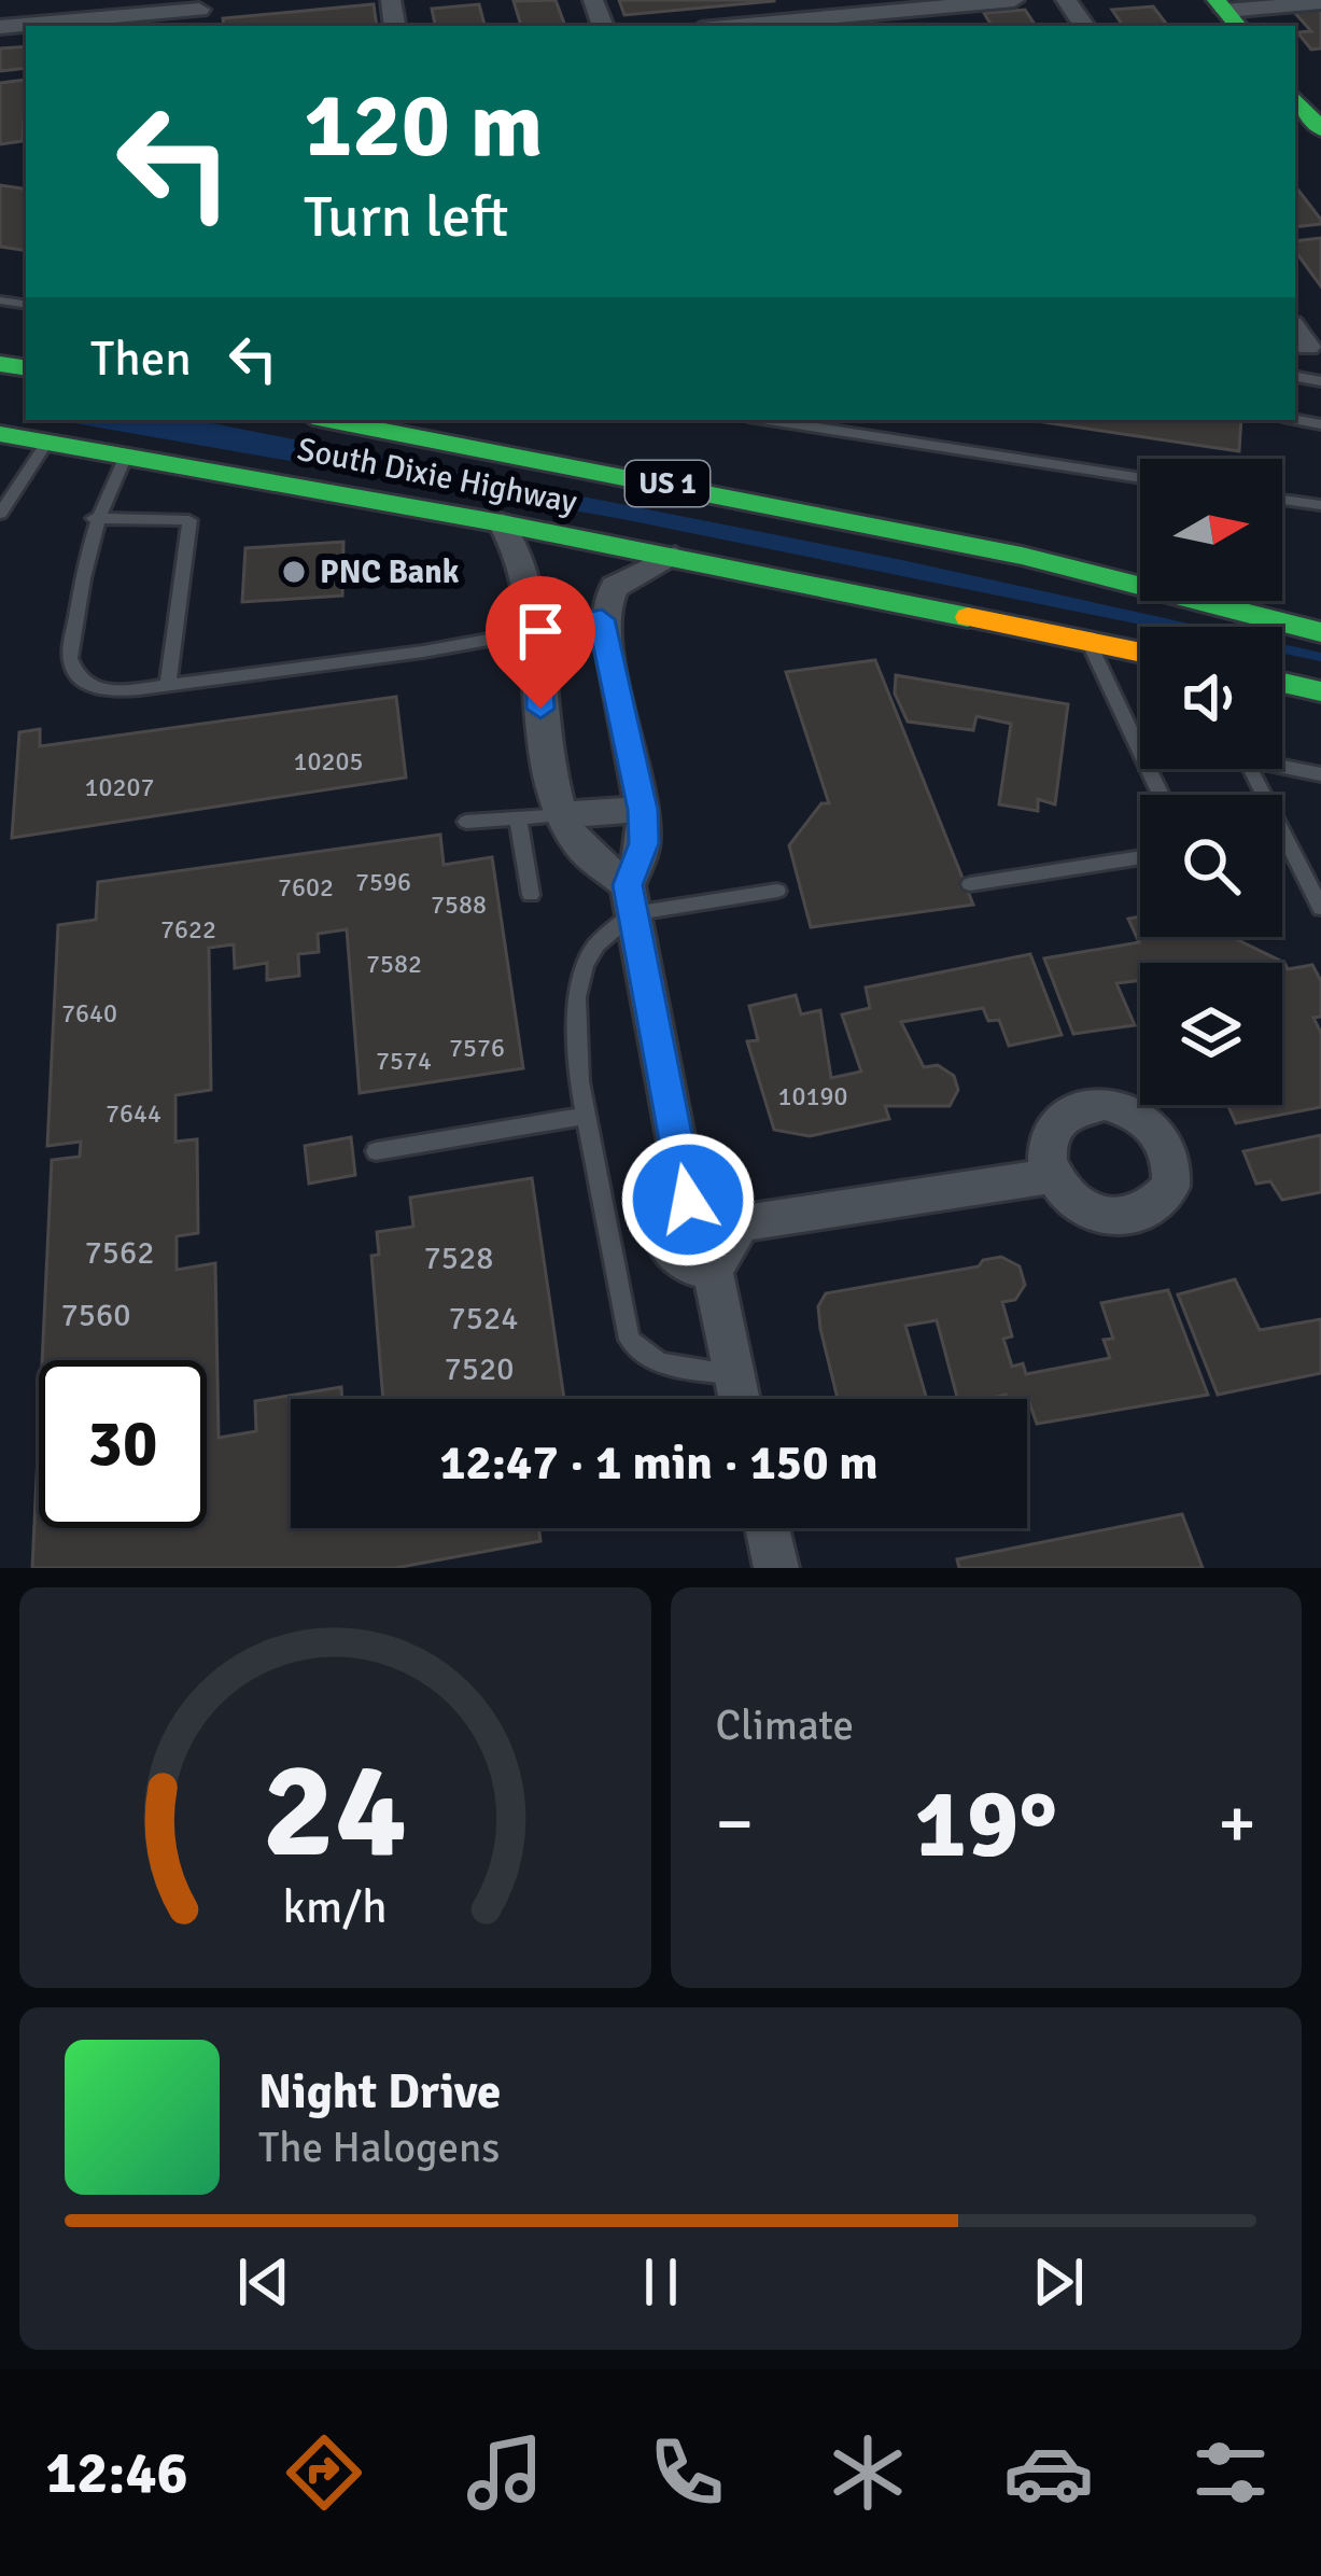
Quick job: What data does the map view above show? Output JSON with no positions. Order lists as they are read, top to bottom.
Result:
{
  "streets": {
    "main road": ["South Dixie Highway", "US 1"]
  },
  "places": ["PNC Bank"],
  "house_numbers": [
    "10205",
    "10207",
    "7596",
    "7602",
    "7588",
    "7622",
    "7582",
    "7640",
    "7576",
    "7574",
    "10190",
    "7644",
    "7562",
    "7528",
    "7560",
    "7524",
    "7520"
  ],
  "north": "right",
  "page": {
    "turn": ["120 m", "Turn left"],
    "then": "Then",
    "limit": "30",
    "trip": "12:47 · 1 min · 150 m",
    "tile": "Climate",
    "heat": ["−", "19°", "+"],
    "song": ["Night Drive", "The Halogens"],
    "tabs": "12:46",
    "gauge": ["24", "km/h"]
  }
}
